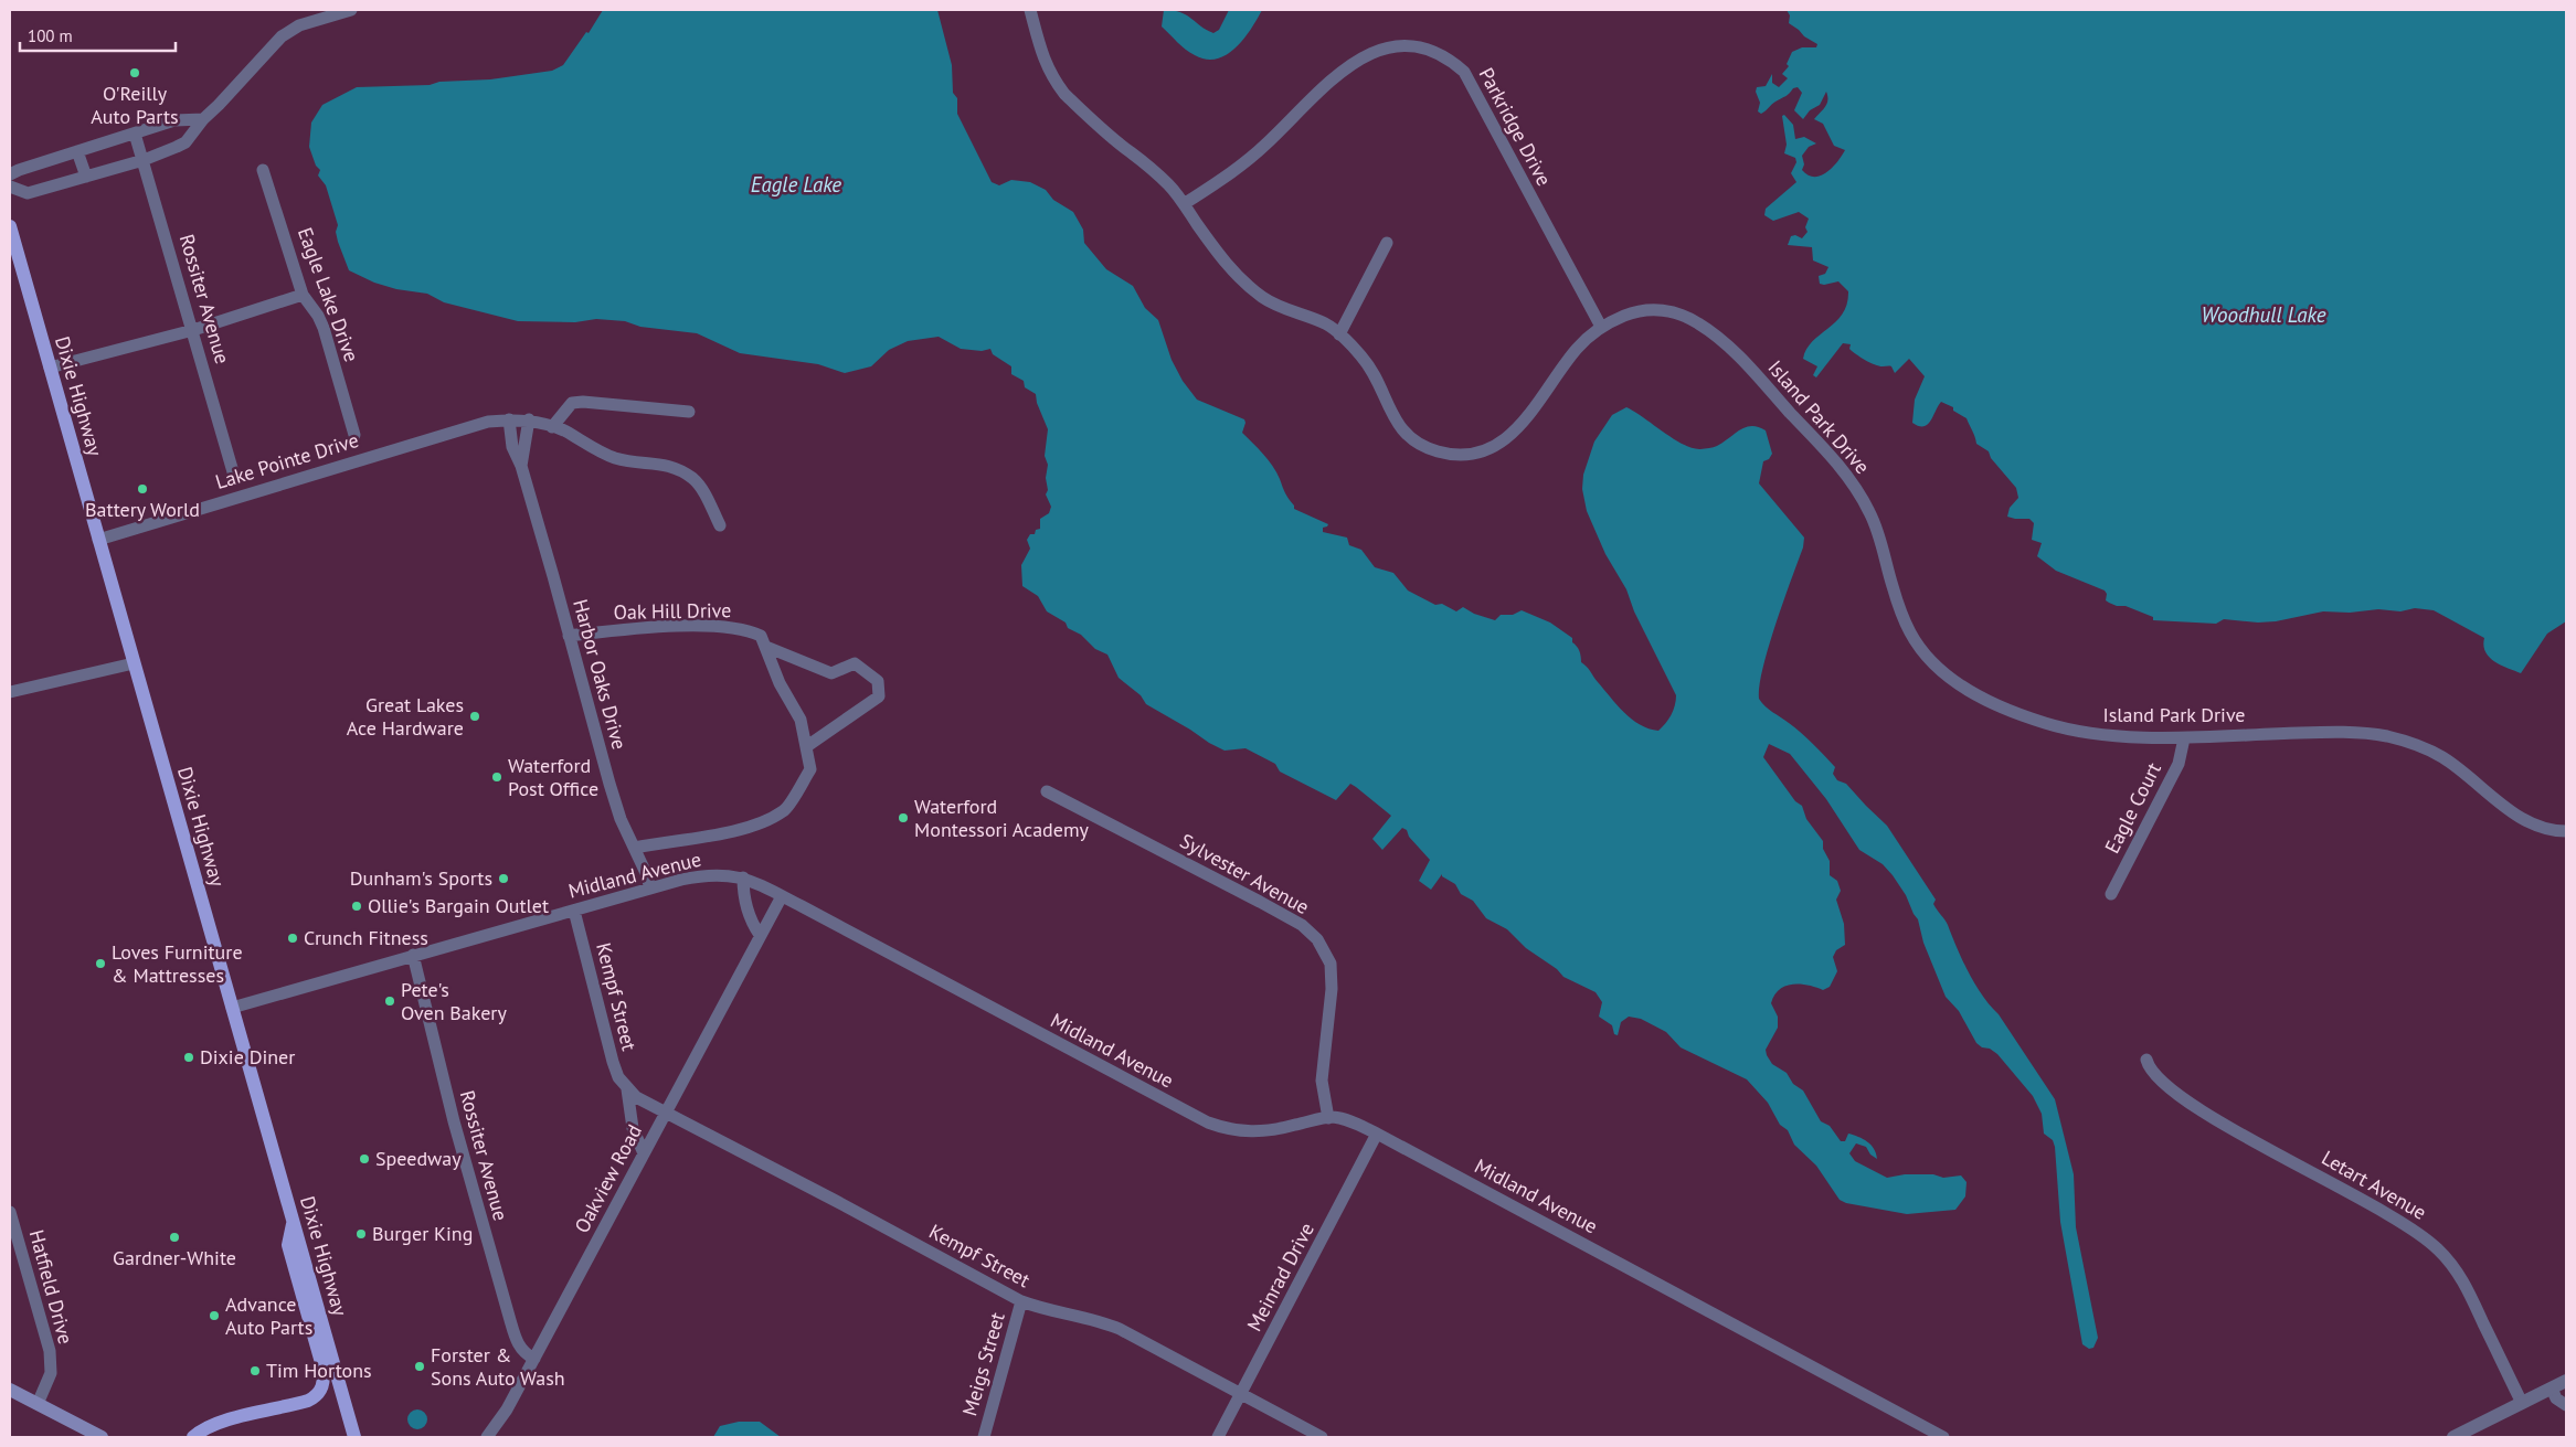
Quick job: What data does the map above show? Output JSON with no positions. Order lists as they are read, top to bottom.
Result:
{
  "streets": {
    "main road": ["Dixie Highway"],
    "street": [
      "Parkridge Drive",
      "Eagle Lake Drive",
      "Rossiter Avenue",
      "Island Park Drive",
      "Lake Pointe Drive",
      "Oak Hill Drive",
      "Harbor Oaks Drive",
      "Eagle Court",
      "Sylvester Avenue",
      "Midland Avenue",
      "Kempf Street",
      "Oakview Road",
      "Letart Avenue",
      "Meinrad Drive",
      "Hatfield Drive",
      "Meigs Street"
    ]
  },
  "crossings": [
    ["Parkridge Drive", "Island Park Drive"],
    ["Rossiter Avenue", "Midland Avenue"],
    ["Rossiter Avenue", "Oakview Road"],
    ["Dixie Highway", "Lake Pointe Drive"],
    ["Dixie Highway", "Midland Avenue"],
    ["Island Park Drive", "Eagle Court"],
    ["Lake Pointe Drive", "Harbor Oaks Drive"],
    ["Oak Hill Drive", "Harbor Oaks Drive"],
    ["Harbor Oaks Drive", "Midland Avenue"],
    ["Sylvester Avenue", "Midland Avenue"],
    ["Midland Avenue", "Kempf Street"],
    ["Midland Avenue", "Oakview Road"],
    ["Midland Avenue", "Meinrad Drive"],
    ["Kempf Street", "Oakview Road"],
    ["Kempf Street", "Meinrad Drive"],
    ["Kempf Street", "Meigs Street"]
  ],
  "water": ["Eagle Lake", "Woodhull Lake"],
  "places": [
    "O'Reilly Auto Parts",
    "Battery World",
    "Great Lakes Ace Hardware",
    "Waterford Post Office",
    "Waterford Montessori Academy",
    "Dunham's Sports",
    "Ollie's Bargain Outlet",
    "Crunch Fitness",
    "Loves Furniture & Mattresses",
    "Pete's Oven Bakery",
    "Dixie Diner",
    "Speedway",
    "Burger King",
    "Gardner-White",
    "Advance Auto Parts",
    "Forster & Sons Auto Wash",
    "Tim Hortons"
  ],
  "scale_bar": "100 m"
}
